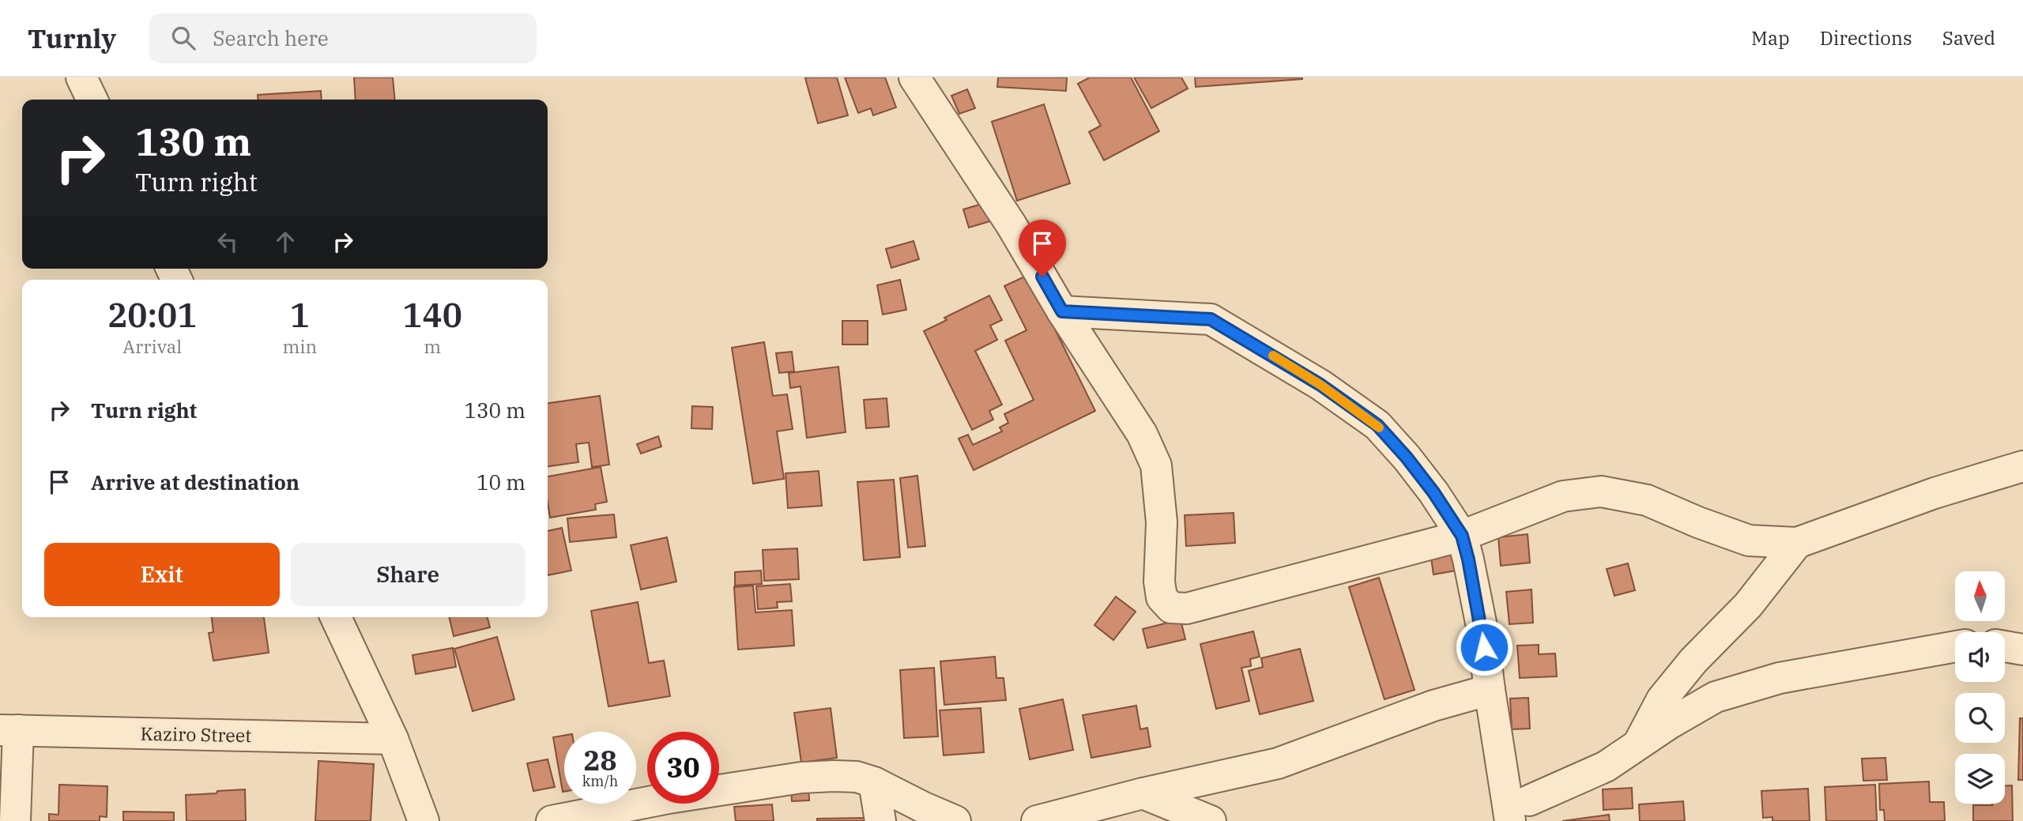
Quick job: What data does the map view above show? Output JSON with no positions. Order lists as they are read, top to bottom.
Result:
{
  "streets": {
    "street": ["Kaziro Street"]
  },
  "north": "top",
  "page": {
    "header": "Turnly",
    "search": "Search here",
    "nav": ["Map", "Directions", "Saved"],
    "turn": ["130 m", "Turn right"],
    "eta": [
      "20:01",
      "Arrival",
      "1",
      "min",
      "140",
      "m"
    ],
    "list": [
      {
        "name": "Turn right",
        "value": "130 m"
      },
      {
        "name": "Arrive at destination",
        "value": "10 m"
      }
    ],
    "buttons": ["Exit", "Share"],
    "speed": "28 km/h",
    "limit": "30"
  }
}
